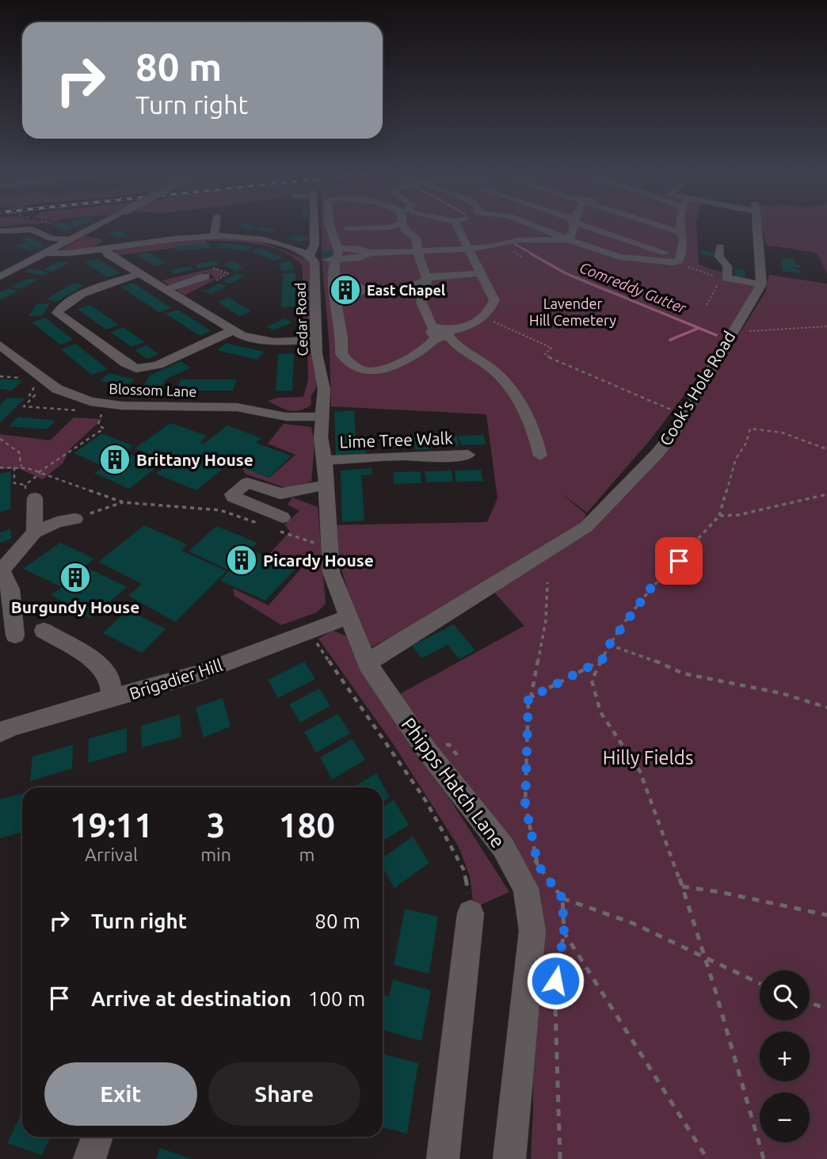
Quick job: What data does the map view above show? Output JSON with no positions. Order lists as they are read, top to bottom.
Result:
{
  "streets": {
    "street": [
      "Cedar Road",
      "Cook's Hole Road",
      "Blossom Lane",
      "Lime Tree Walk",
      "Brigadier Hill",
      "Phipps Hatch Lane"
    ]
  },
  "crossings": [
    ["Cedar Road", "Blossom Lane"],
    ["Cedar Road", "Phipps Hatch Lane"],
    ["Cook's Hole Road", "Phipps Hatch Lane"],
    ["Blossom Lane", "Phipps Hatch Lane"],
    ["Lime Tree Walk", "Phipps Hatch Lane"],
    ["Brigadier Hill", "Phipps Hatch Lane"]
  ],
  "water": ["Comreddy Gutter"],
  "parks": ["Lavender Hill Cemetery", "Hilly Fields"],
  "places": {
    "building": [
      "East Chapel",
      "Brittany House",
      "Picardy House",
      "Burgundy House"
    ]
  },
  "page": {
    "turn": ["80 m", "Turn right"],
    "eta": [
      "19:11",
      "Arrival",
      "3",
      "min",
      "180",
      "m"
    ],
    "list": [
      {
        "name": "Turn right",
        "value": "80 m"
      },
      {
        "name": "Arrive at destination",
        "value": "100 m"
      }
    ],
    "map_buttons": ["+", "−"],
    "buttons": ["Exit", "Share"]
  }
}
